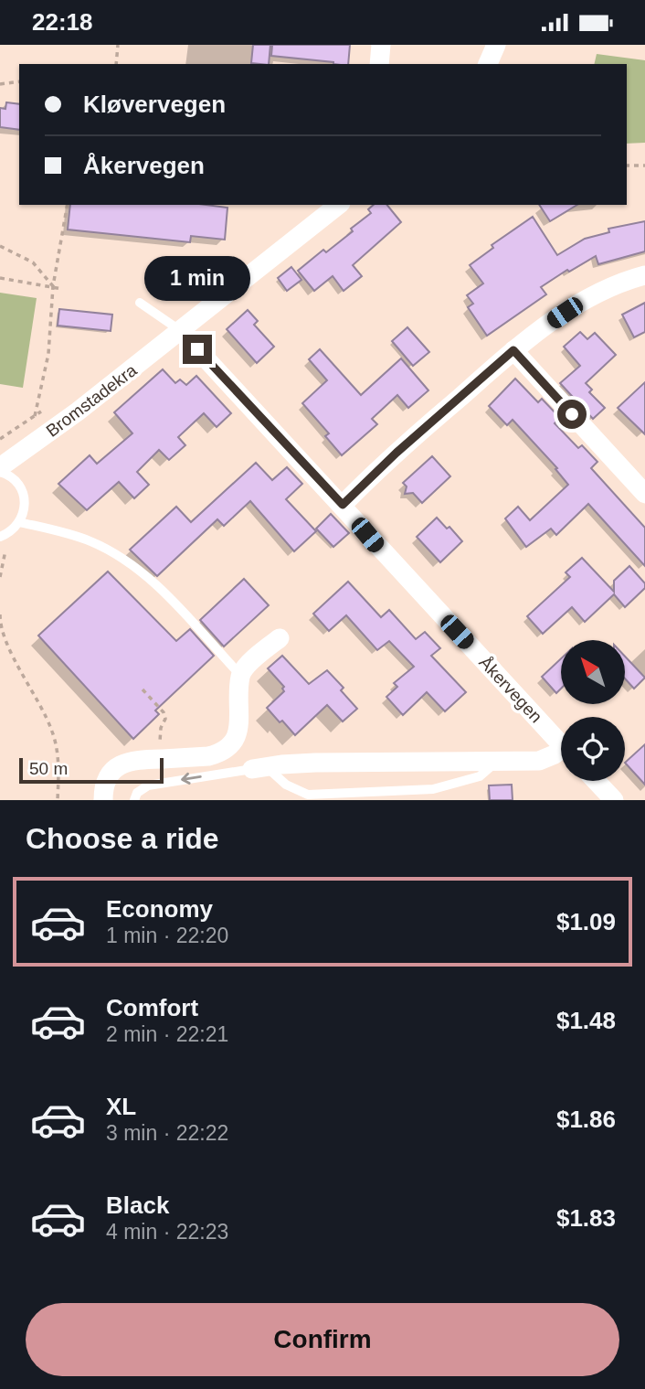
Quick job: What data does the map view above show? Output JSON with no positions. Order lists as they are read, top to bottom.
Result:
{
  "streets": {
    "street": ["Bromstadekra", "Åkervegen"]
  },
  "scale_bar": "50 m",
  "north": "top left",
  "page": {
    "status": "22:18",
    "banner": ["Kløvervegen", "Åkervegen"],
    "bubble": "1 min",
    "scale": "50 m",
    "heading": "Choose a ride",
    "list": [
      {
        "name": "Economy",
        "note": "1 min · 22:20",
        "value": "$1.09"
      },
      {
        "name": "Comfort",
        "note": "2 min · 22:21",
        "value": "$1.48"
      },
      {
        "name": "XL",
        "note": "3 min · 22:22",
        "value": "$1.86"
      },
      {
        "name": "Black",
        "note": "4 min · 22:23",
        "value": "$1.83"
      }
    ],
    "buttons": "Confirm"
  }
}
